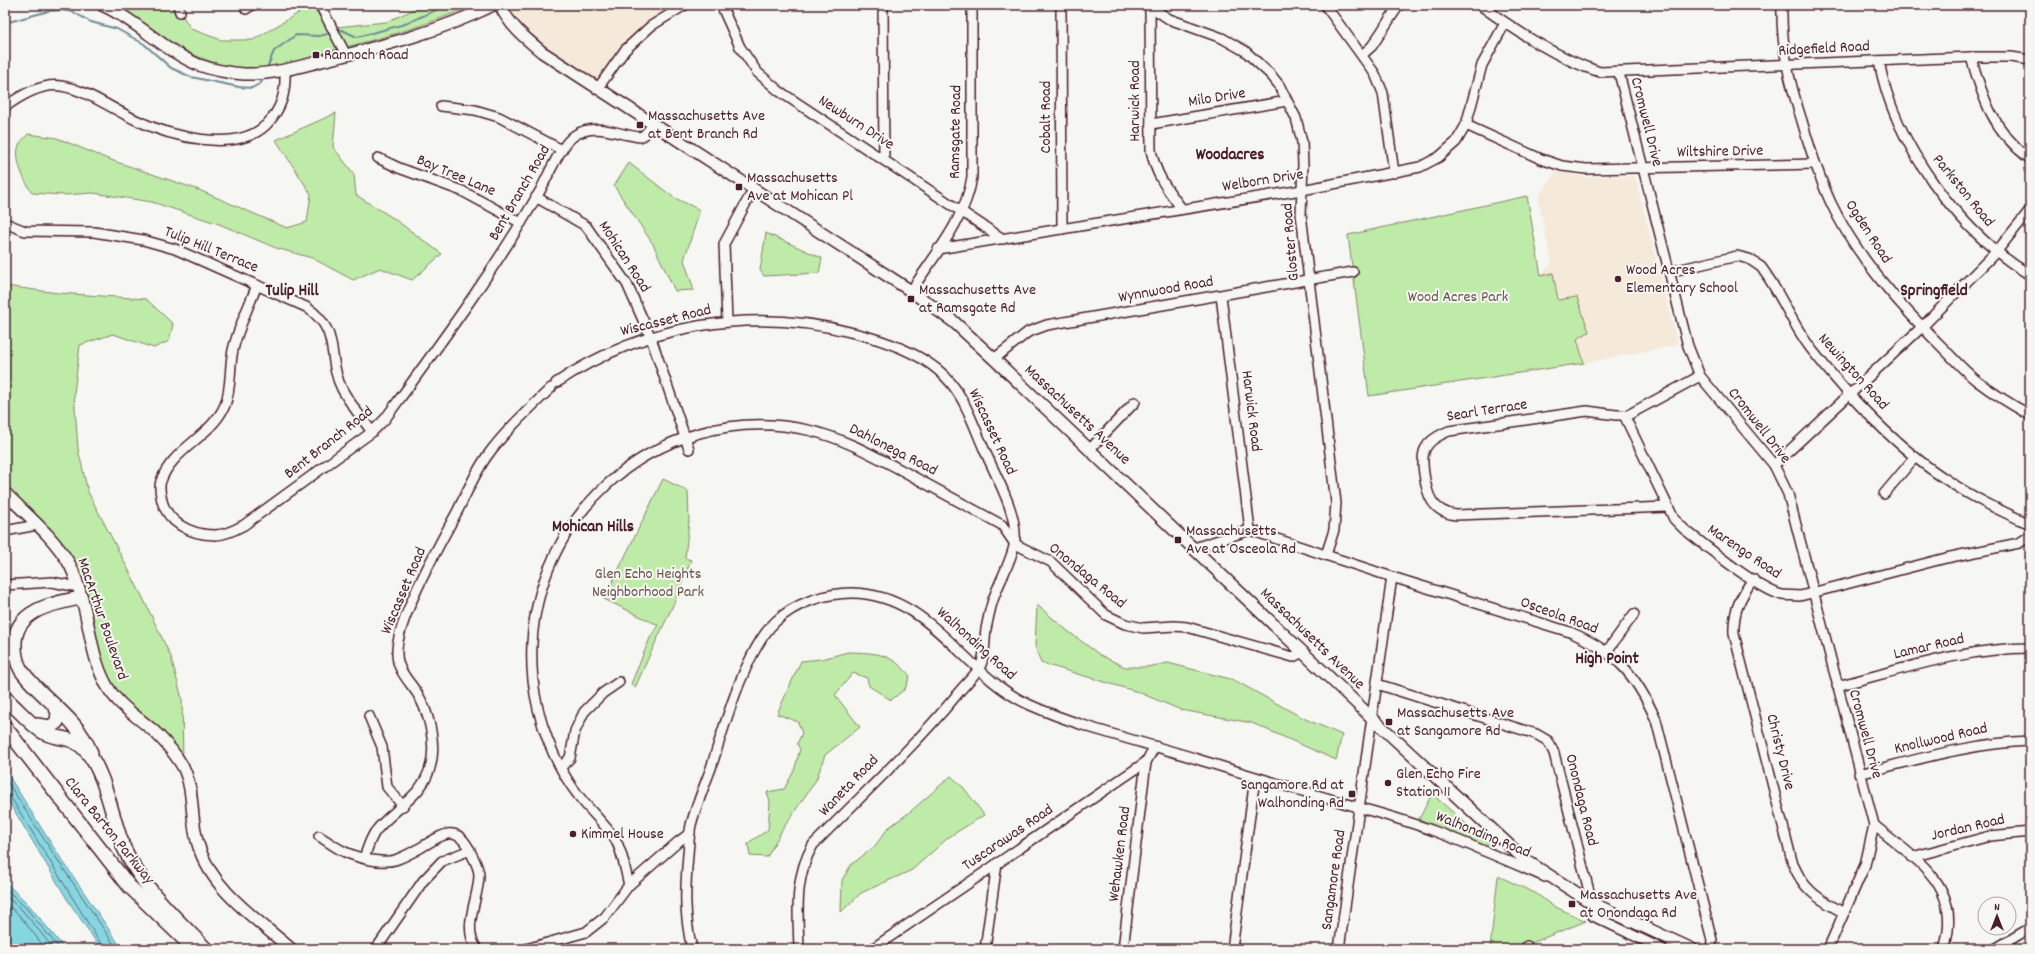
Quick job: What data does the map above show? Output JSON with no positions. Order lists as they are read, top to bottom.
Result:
{
  "streets": {
    "highway": ["Clara Barton Parkway"],
    "main road": ["Massachusetts Avenue", "MacArthur Boulevard"],
    "street": [
      "Ridgefield Road",
      "Milo Drive",
      "Harwick Road",
      "Cobalt Road",
      "Cromwell Drive",
      "Newburn Drive",
      "Ramsgate Road",
      "Wiltshire Drive",
      "Bay Tree Lane",
      "Welborn Drive",
      "Parkston Road",
      "Bent Branch Road",
      "Ogden Road",
      "Gloster Road",
      "Tulip Hill Terrace",
      "Mohican Road",
      "Wynnwood Road",
      "Wiscasset Road",
      "Newington Road",
      "Searl Terrace",
      "Dahlonega Road",
      "Marengo Road",
      "Onondaga Road",
      "Osceola Road",
      "Walhonding Road",
      "Lamar Road",
      "Knollwood Road",
      "Christy Drive",
      "Waneta Road",
      "Jordan Road",
      "Tuscarawas Road",
      "Wehawken Road",
      "Sangamore Road"
    ]
  },
  "crossings": [
    ["Ridgefield Road", "Cromwell Drive"],
    ["Ridgefield Road", "Parkston Road"],
    ["Ridgefield Road", "Ogden Road"],
    ["Milo Drive", "Harwick Road"],
    ["Milo Drive", "Gloster Road"],
    ["Harwick Road", "Welborn Drive"],
    ["Harwick Road", "Gloster Road"],
    ["Harwick Road", "Wynnwood Road"],
    ["Harwick Road", "Osceola Road"],
    ["Cobalt Road", "Welborn Drive"],
    ["Cromwell Drive", "Wiltshire Drive"],
    ["Cromwell Drive", "Welborn Drive"],
    ["Cromwell Drive", "Newington Road"],
    ["Cromwell Drive", "Searl Terrace"],
    ["Cromwell Drive", "Marengo Road"],
    ["Cromwell Drive", "Lamar Road"],
    ["Cromwell Drive", "Knollwood Road"],
    ["Cromwell Drive", "Christy Drive"],
    ["Newburn Drive", "Ramsgate Road"],
    ["Newburn Drive", "Welborn Drive"],
    ["Ramsgate Road", "Welborn Drive"],
    ["Ramsgate Road", "Massachusetts Avenue"],
    ["Wiltshire Drive", "Welborn Drive"],
    ["Wiltshire Drive", "Ogden Road"],
    ["Bay Tree Lane", "Bent Branch Road"],
    ["Welborn Drive", "Gloster Road"],
    ["Bent Branch Road", "Tulip Hill Terrace"],
    ["Bent Branch Road", "Mohican Road"],
    ["Bent Branch Road", "Massachusetts Avenue"],
    ["Gloster Road", "Wynnwood Road"],
    ["Gloster Road", "Osceola Road"],
    ["Mohican Road", "Wiscasset Road"],
    ["Mohican Road", "Dahlonega Road"],
    ["Wynnwood Road", "Massachusetts Avenue"],
    ["Wiscasset Road", "Dahlonega Road"],
    ["Wiscasset Road", "Onondaga Road"],
    ["Wiscasset Road", "Walhonding Road"],
    ["Wiscasset Road", "Waneta Road"],
    ["Searl Terrace", "Marengo Road"],
    ["Massachusetts Avenue", "Onondaga Road"],
    ["Massachusetts Avenue", "Walhonding Road"],
    ["Massachusetts Avenue", "Sangamore Road"],
    ["Dahlonega Road", "Onondaga Road"],
    ["Marengo Road", "Christy Drive"],
    ["Onondaga Road", "Sangamore Road"],
    ["Osceola Road", "Sangamore Road"],
    ["Walhonding Road", "Waneta Road"],
    ["Walhonding Road", "Tuscarawas Road"],
    ["Walhonding Road", "Sangamore Road"],
    ["Tuscarawas Road", "Wehawken Road"]
  ],
  "districts": [
    "Woodacres",
    "Tulip Hill",
    "Springfield",
    "Mohican Hills",
    "High Point"
  ],
  "parks": ["Wood Acres Park", "Glen Echo Heights Neighborhood Park"],
  "places": {
    "transit": [
      "Rannoch Road",
      "Massachusetts Ave at Bent Branch Rd",
      "Massachusetts Ave at Mohican Pl",
      "Massachusetts Ave at Ramsgate Rd",
      "Massachusetts Ave at Osceola Rd",
      "Massachusetts Ave at Sangamore Rd",
      "Sangamore Rd at Walhonding Rd",
      "Massachusetts Ave at Onondaga Rd"
    ],
    "other": ["Wood Acres Elementary School", "Glen Echo Fire Station 11", "Kimmel House"]
  },
  "north": "top"
}
